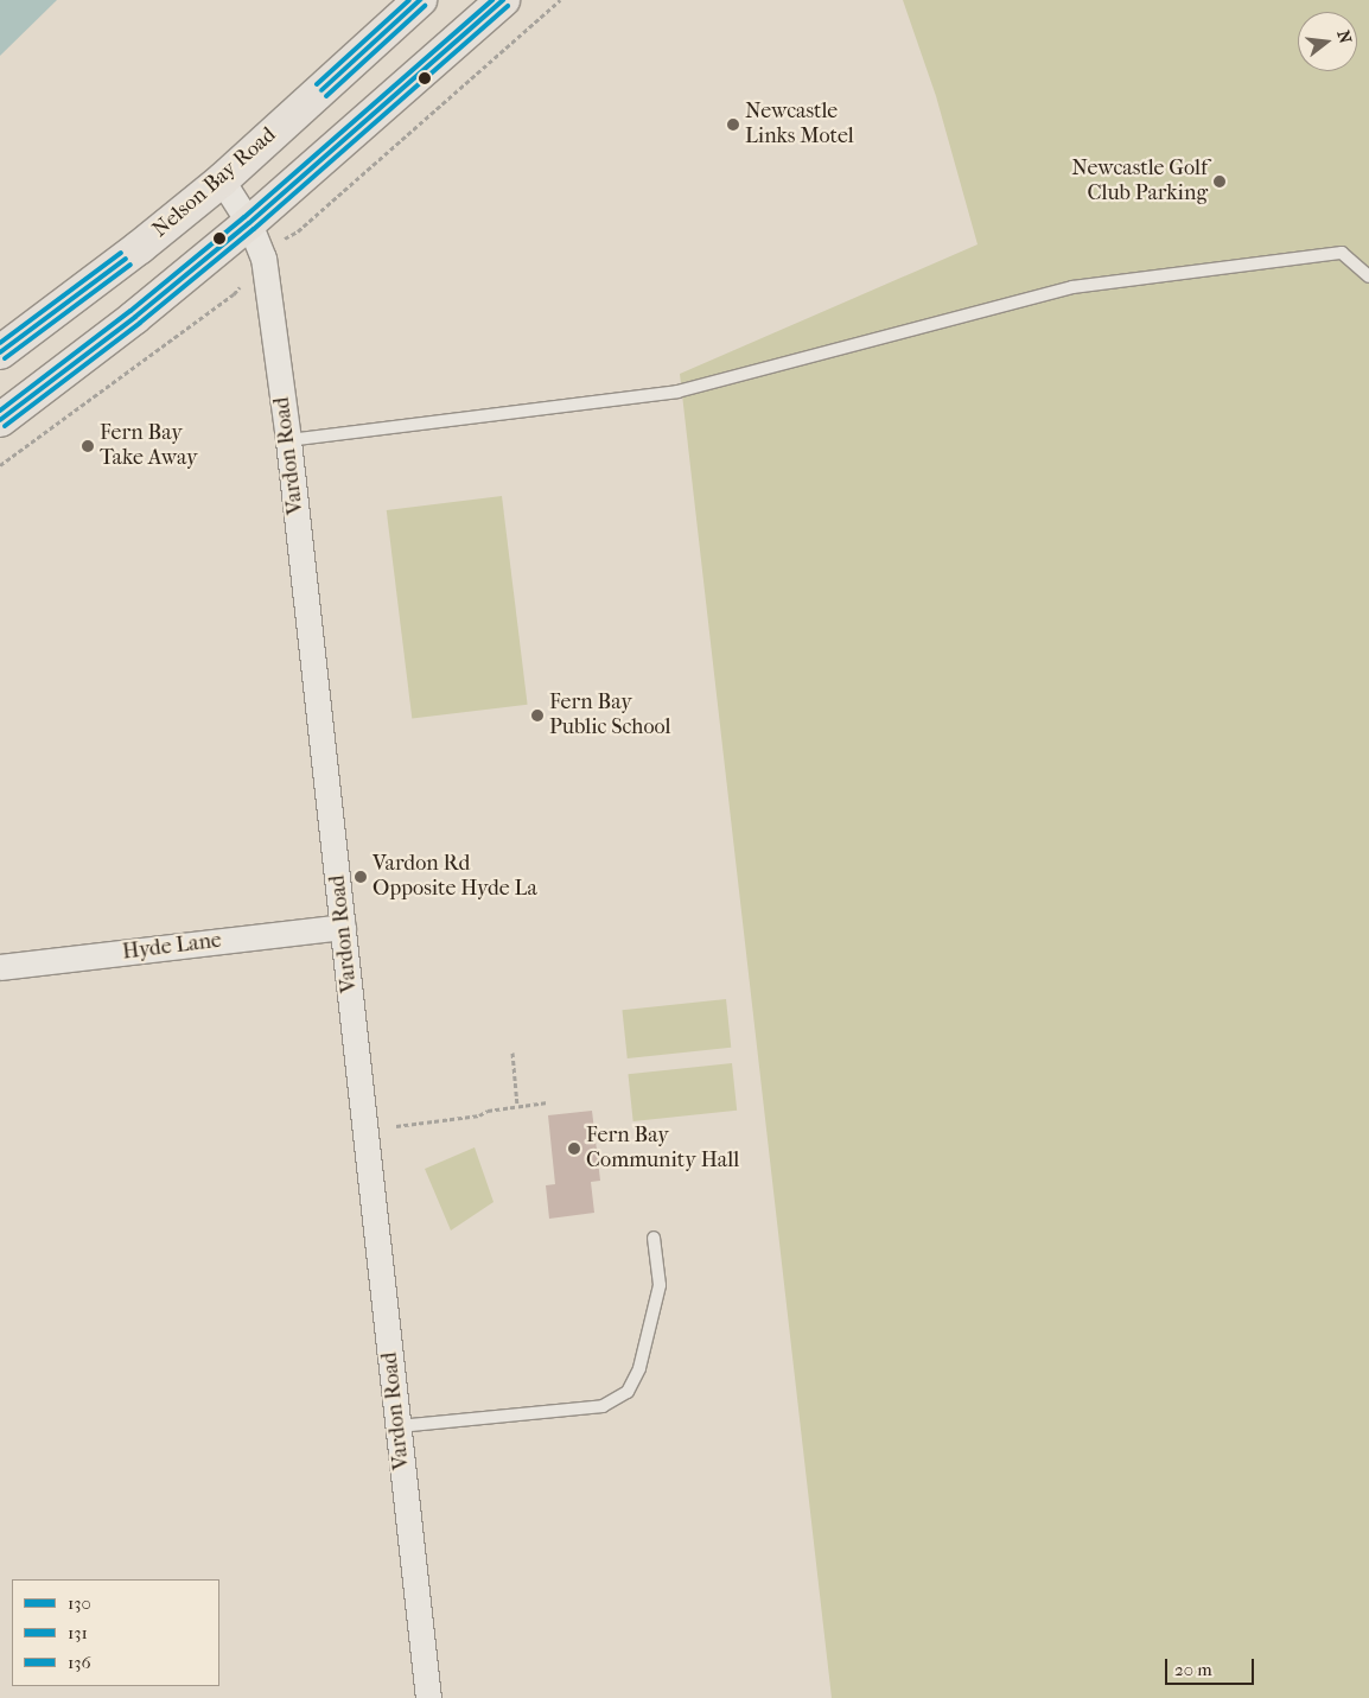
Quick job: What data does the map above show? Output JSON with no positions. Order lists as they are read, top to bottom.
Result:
{
  "streets": {
    "main road": ["Nelson Bay Road"],
    "street": ["Vardon Road", "Hyde Lane"]
  },
  "crossings": [
    ["Nelson Bay Road", "Vardon Road"],
    ["Vardon Road", "Hyde Lane"]
  ],
  "places": [
    "Newcastle Links Motel",
    "Newcastle Golf Club Parking",
    "Fern Bay Take Away",
    "Fern Bay Public School",
    "Vardon Rd Opposite Hyde La",
    "Fern Bay Community Hall"
  ],
  "lines": ["transit line 130", "transit line 136", "transit line 131"],
  "legend": ["130", "131", "136"],
  "scale_bar": "20 m",
  "north": "right"
}
